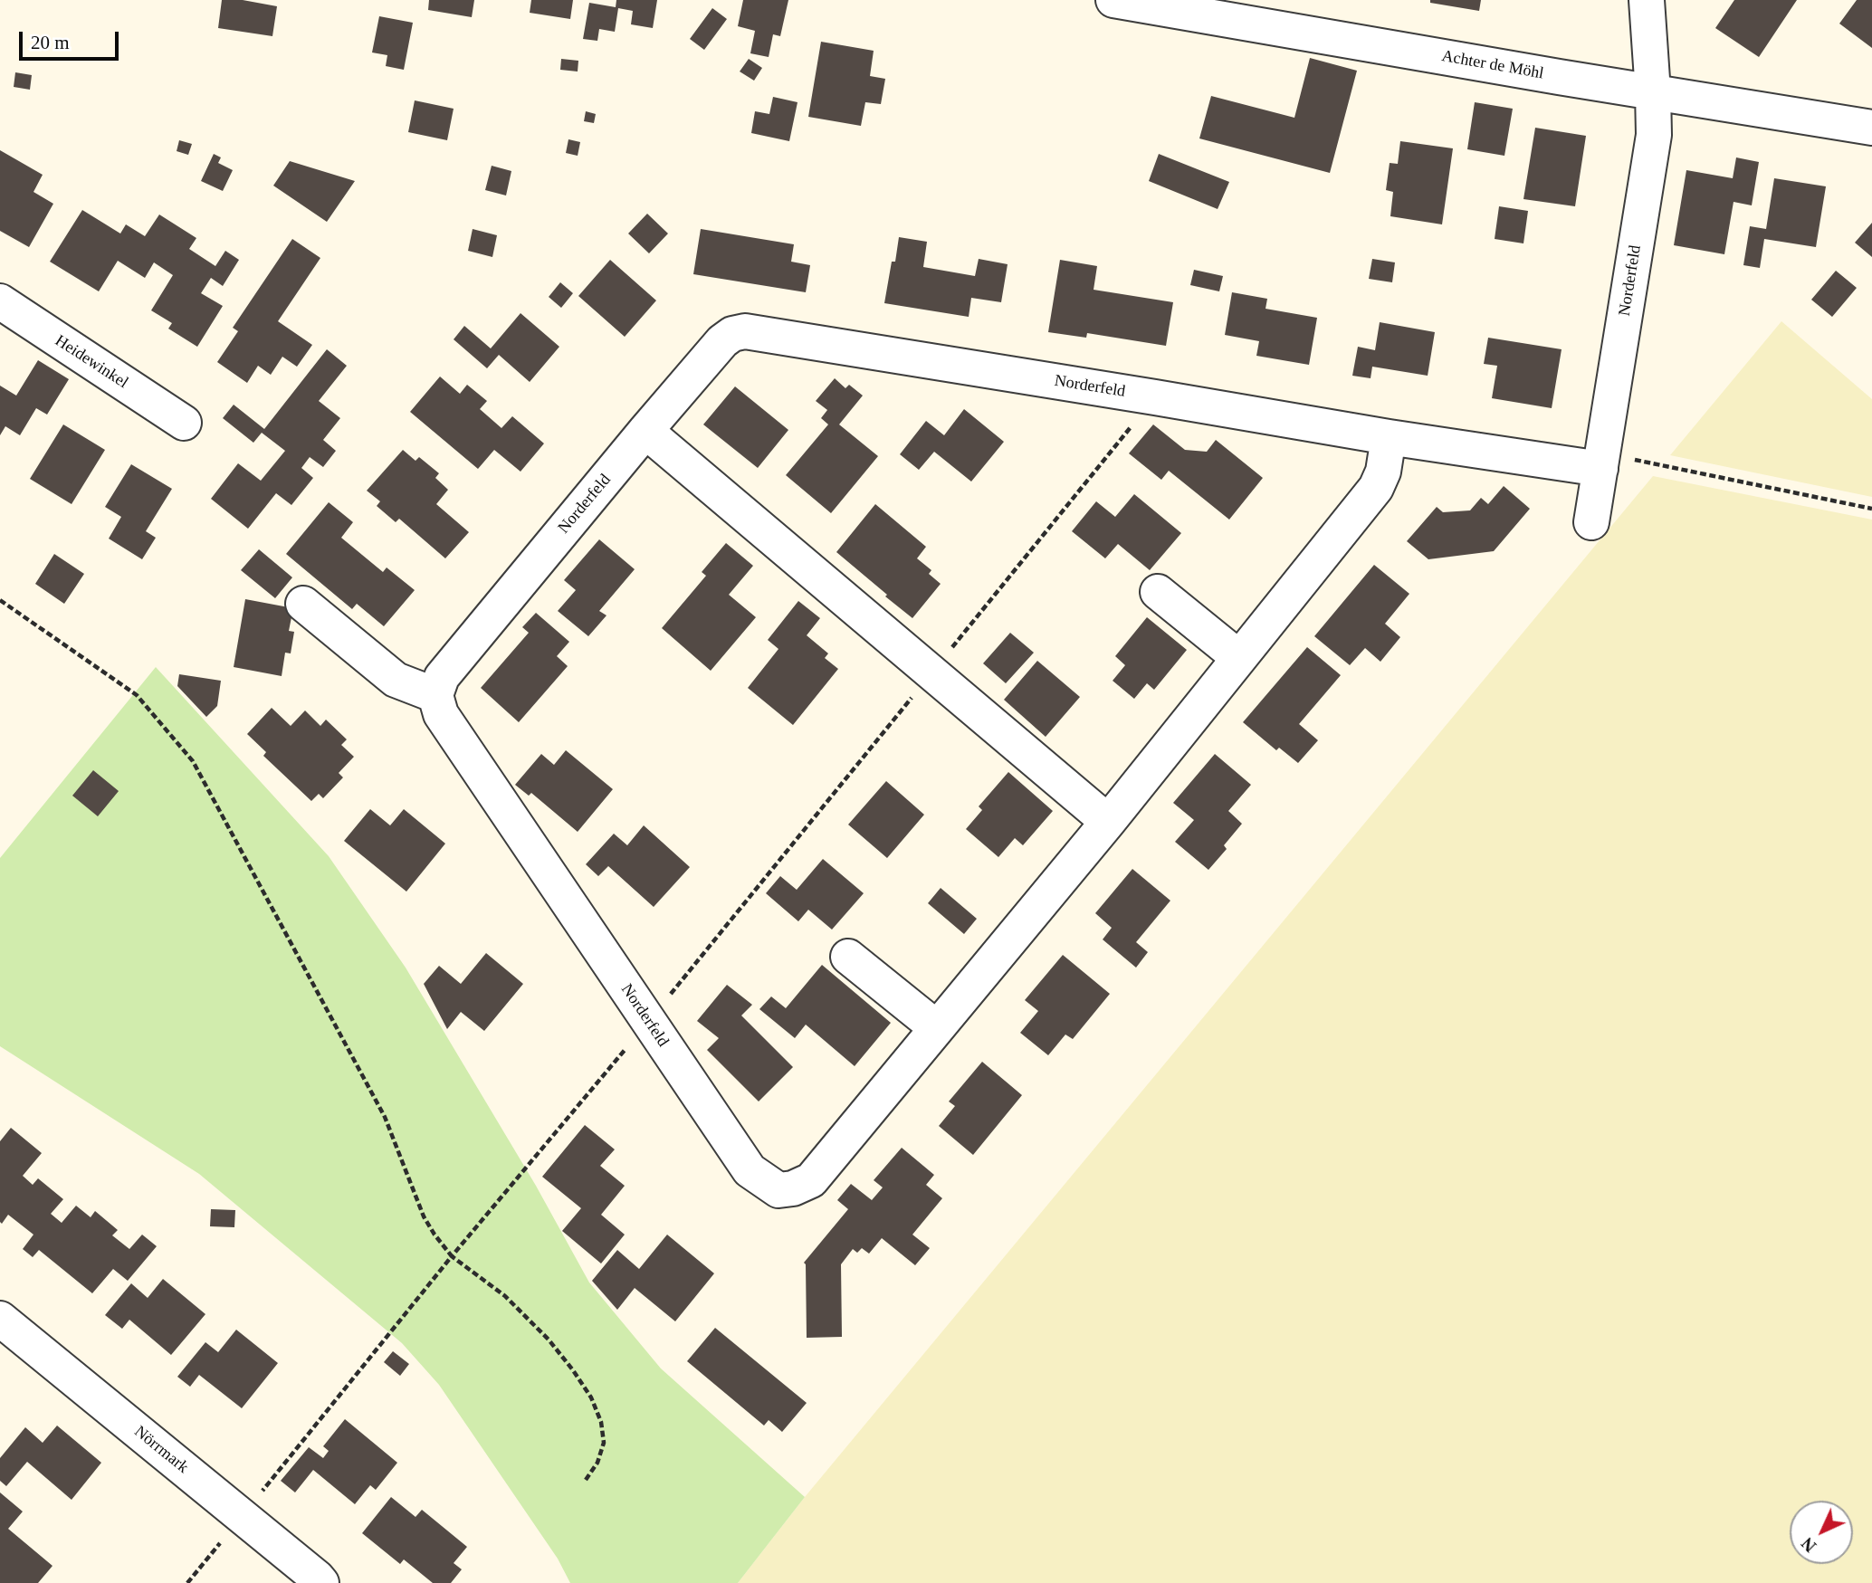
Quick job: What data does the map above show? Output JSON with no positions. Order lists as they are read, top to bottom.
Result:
{
  "streets": {
    "street": [
      "Achter de Möhl",
      "Norderfeld",
      "Heidewinkel",
      "Nörrmark"
    ]
  },
  "crossings": [
    ["Achter de Möhl", "Norderfeld"]
  ],
  "scale_bar": "20 m",
  "north": "bottom left"
}
